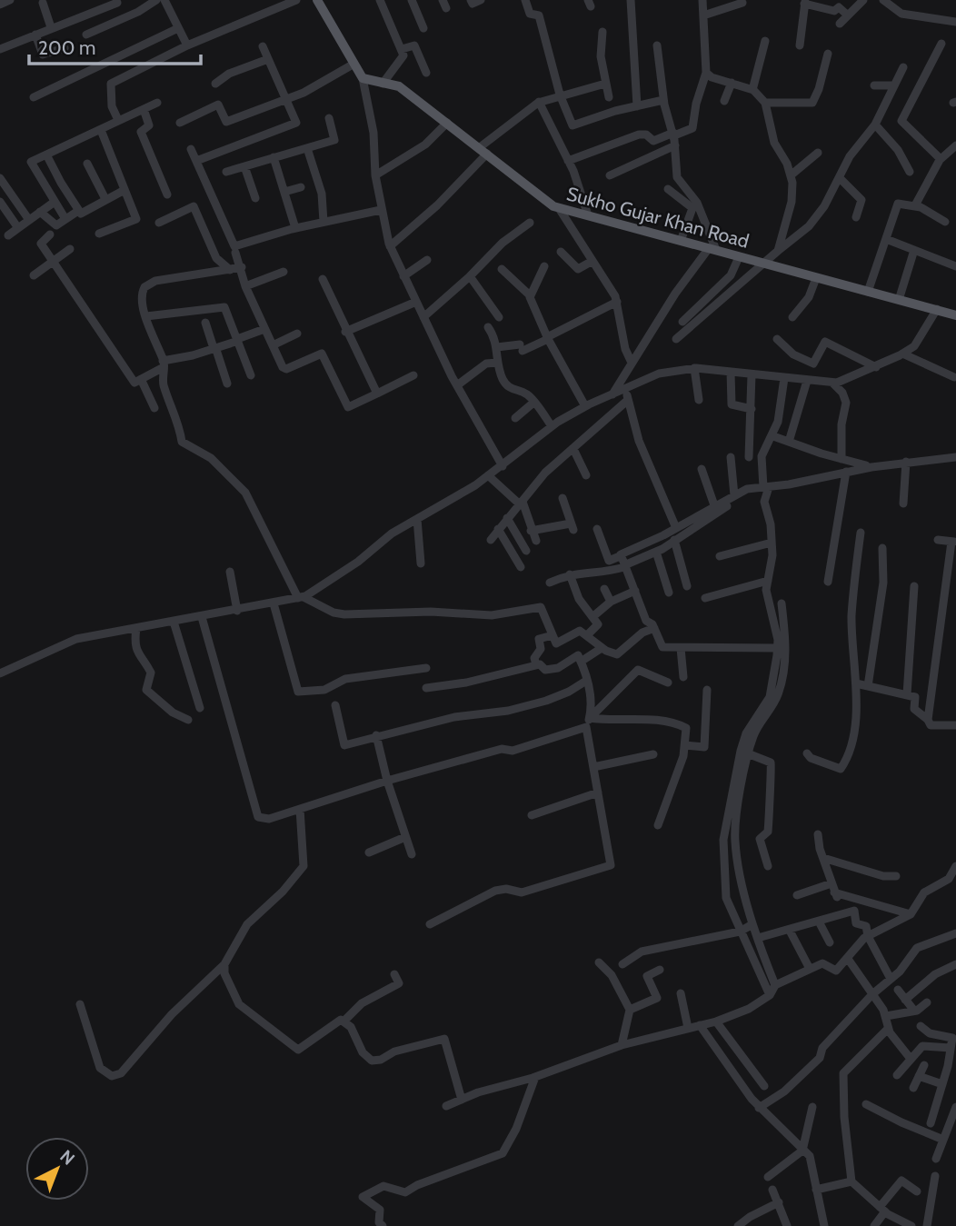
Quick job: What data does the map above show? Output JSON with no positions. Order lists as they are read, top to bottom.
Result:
{
  "streets": {
    "main road": ["Sukho Gujar Khan Road"]
  },
  "scale_bar": "200 m",
  "north": "top right"
}
